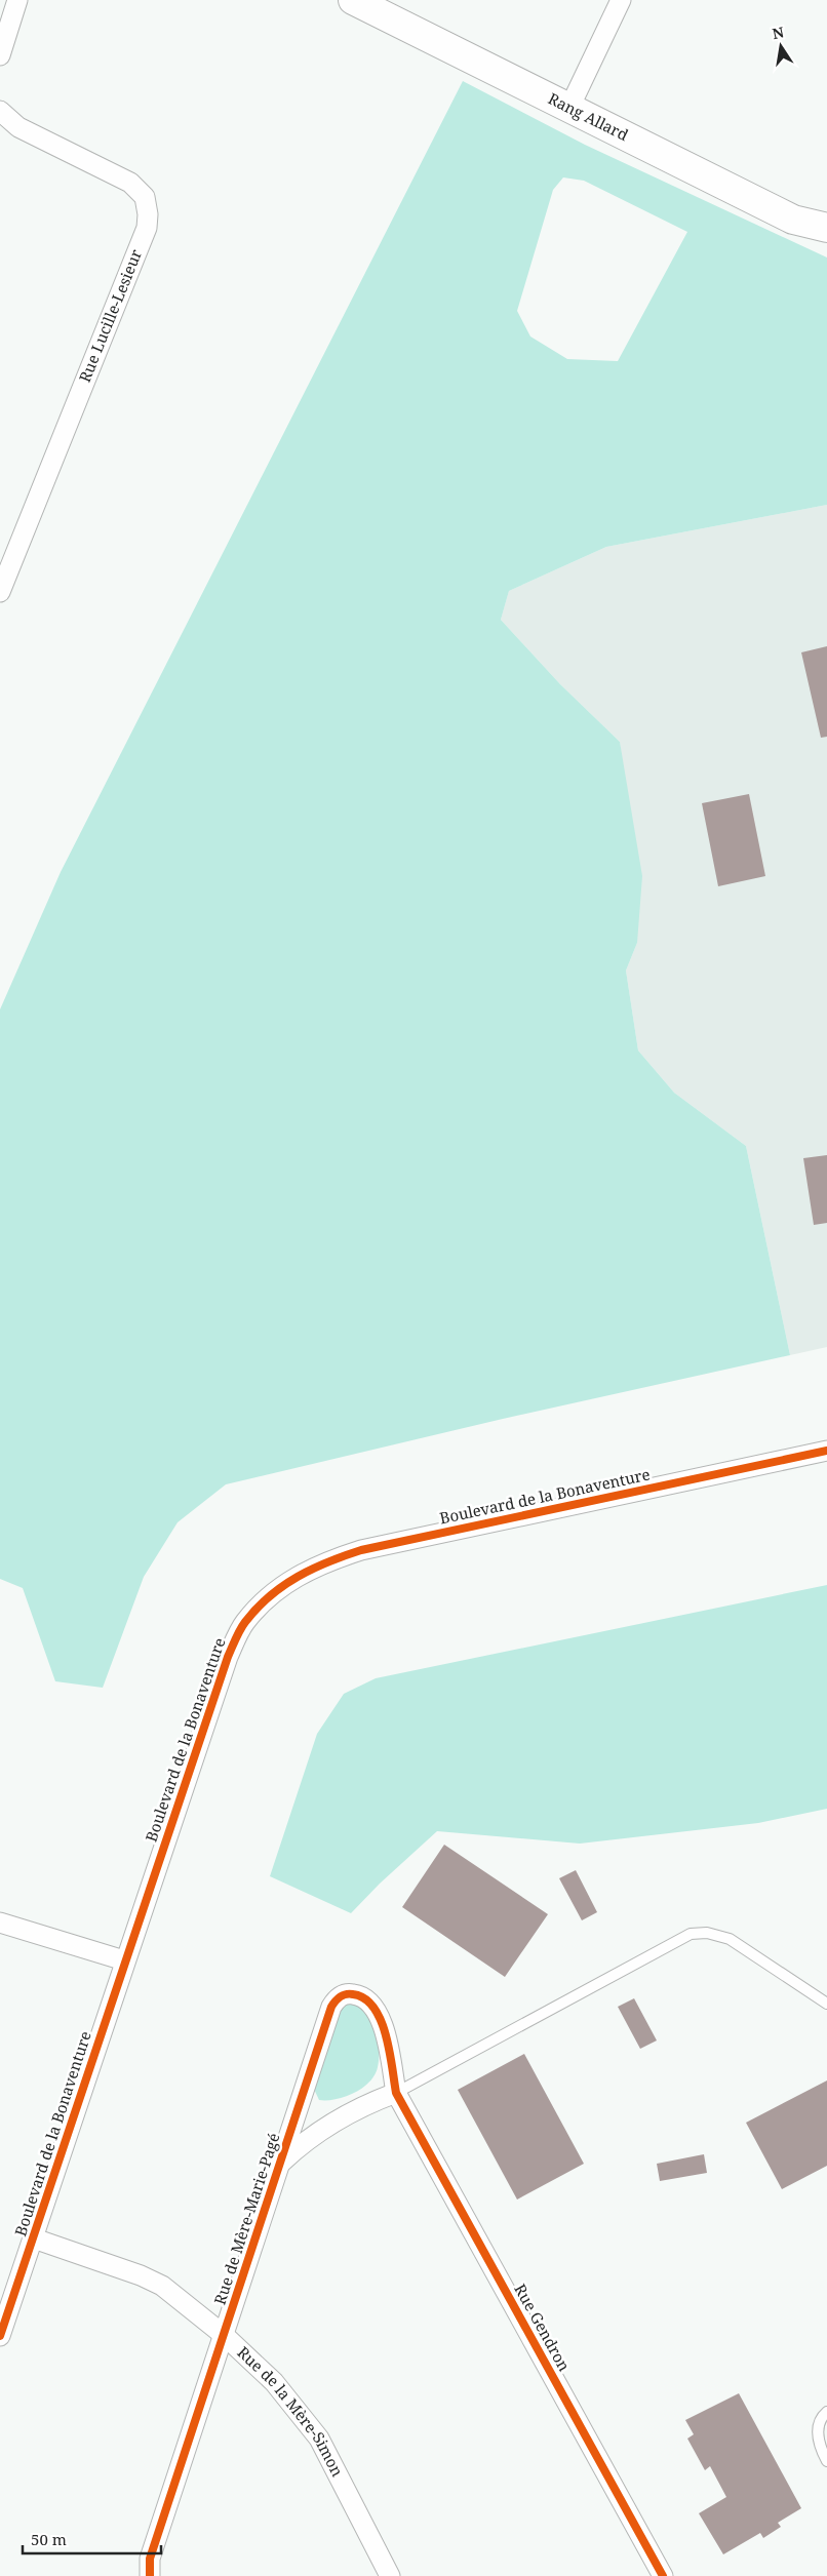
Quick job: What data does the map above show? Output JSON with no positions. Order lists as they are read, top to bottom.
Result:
{
  "streets": {
    "street": [
      "Rang Allard",
      "Rue Lucille-Lesieur",
      "Boulevard de la Bonaventure",
      "Rue de Mère-Marie-Pagé",
      "Rue Gendron",
      "Rue de la Mère-Simon"
    ]
  },
  "crossings": [
    ["Boulevard de la Bonaventure", "Rue de la Mère-Simon"],
    ["Rue de Mère-Marie-Pagé", "Rue Gendron"],
    ["Rue de Mère-Marie-Pagé", "Rue de la Mère-Simon"]
  ],
  "scale_bar": "50 m",
  "north": "top"
}
